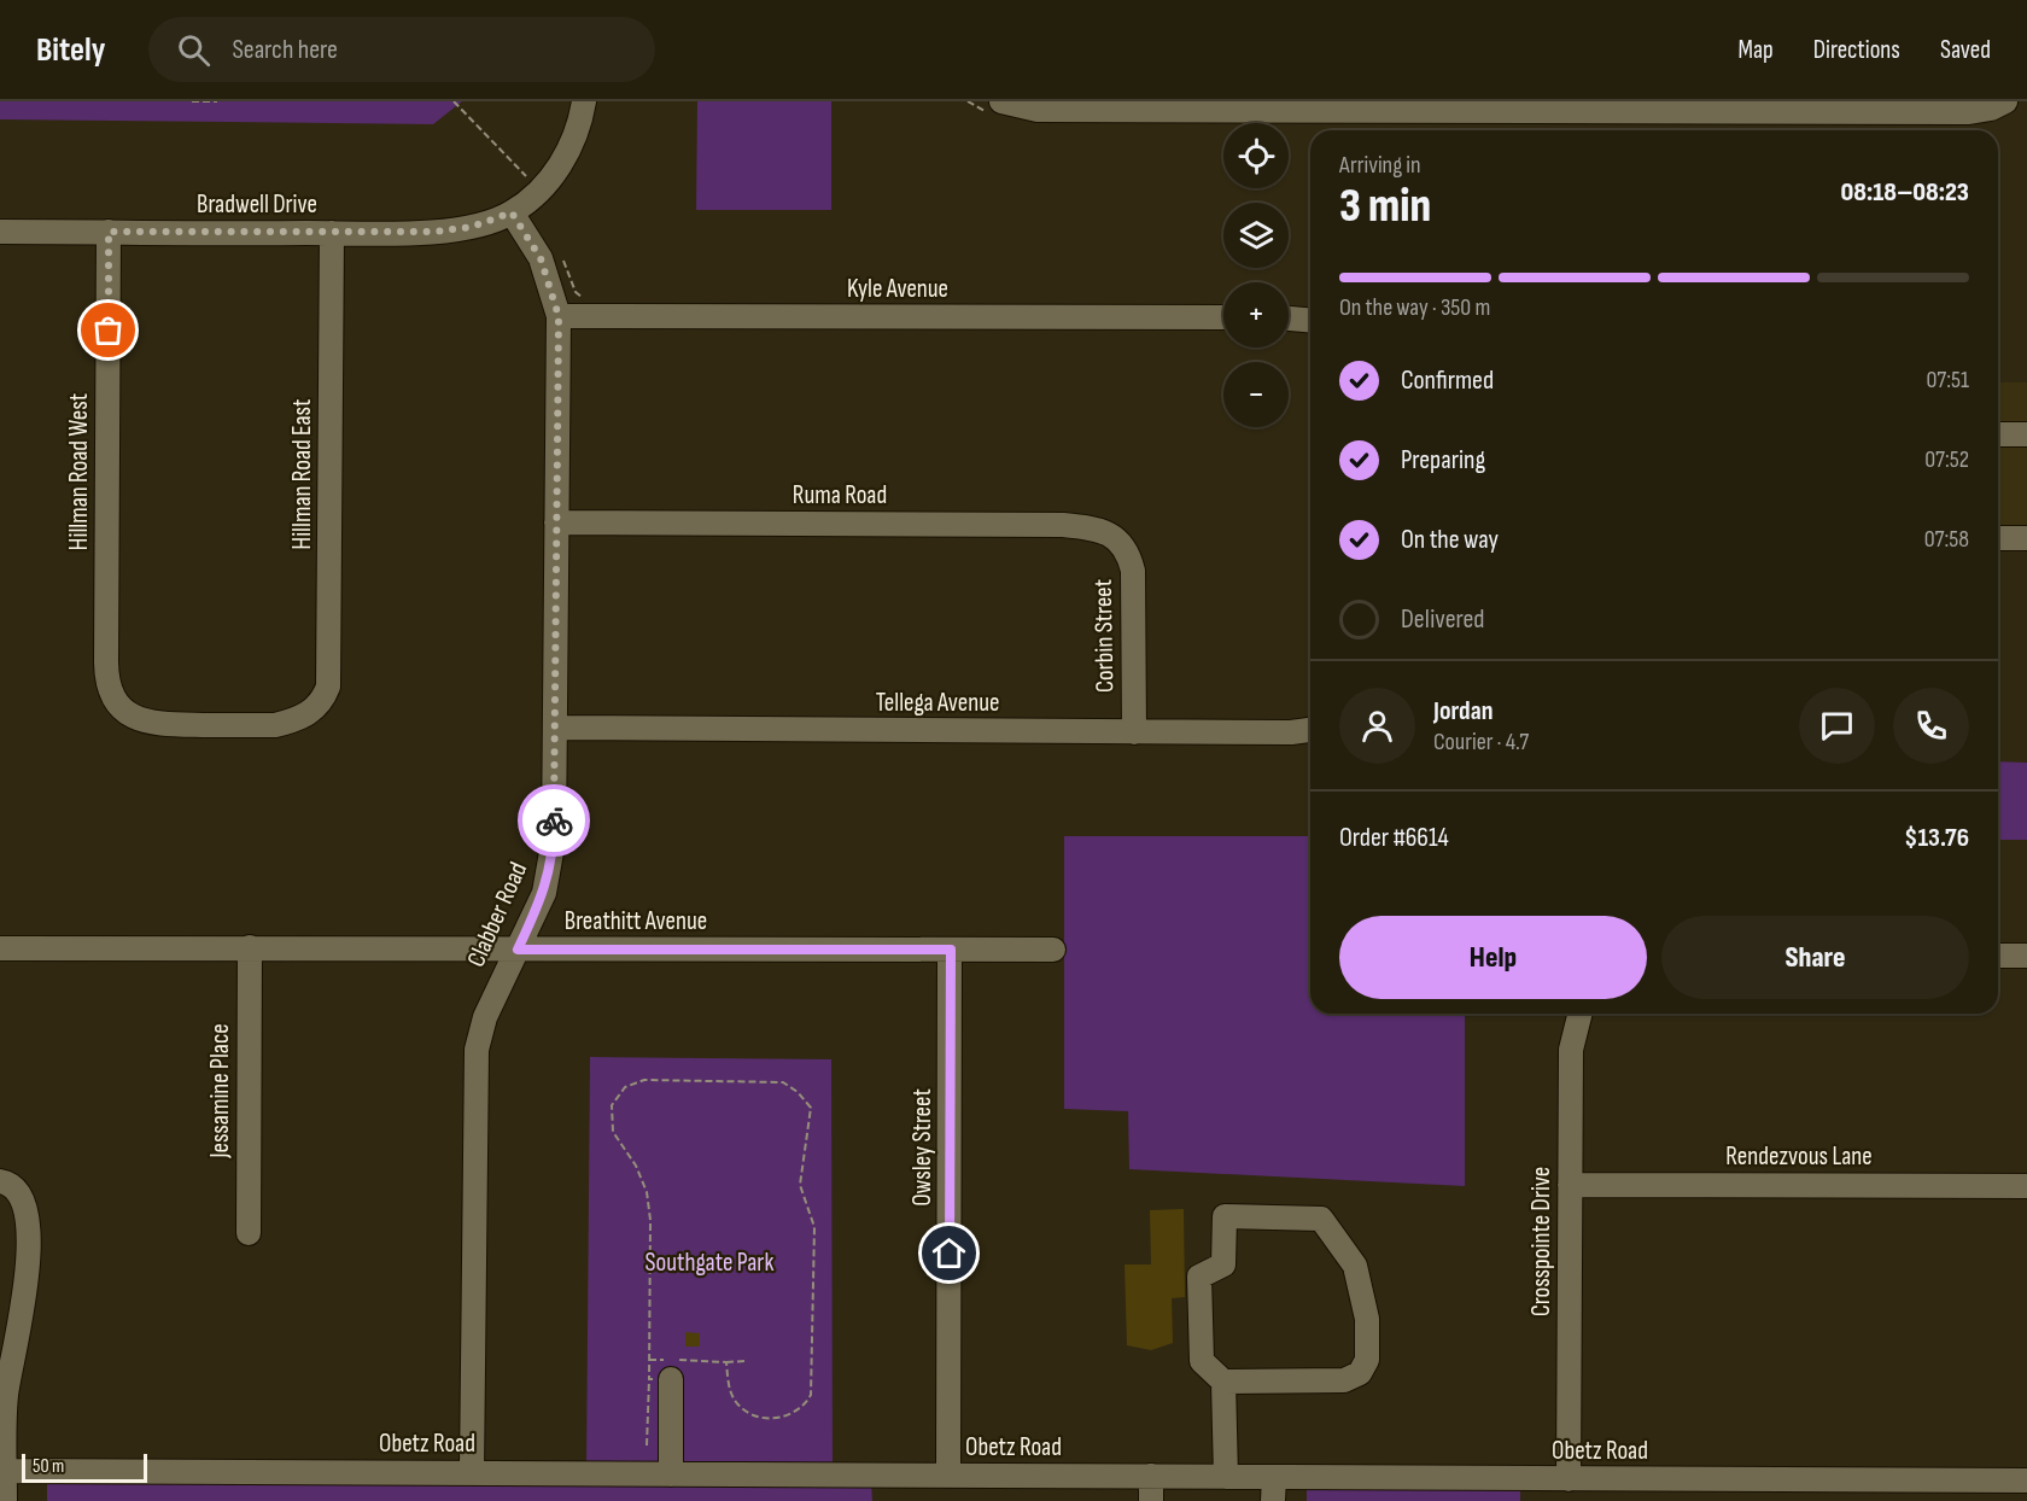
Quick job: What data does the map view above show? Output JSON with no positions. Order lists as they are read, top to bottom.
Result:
{
  "streets": {
    "street": [
      "Bradwell Drive",
      "Kyle Avenue",
      "Hillman Road West",
      "Hillman Road East",
      "Ruma Road",
      "Corbin Street",
      "Tellega Avenue",
      "Clabber Road",
      "Breathitt Avenue",
      "Jessamine Place",
      "Owsley Street",
      "Rendezvous Lane",
      "Crosspointe Drive",
      "Obetz Road"
    ]
  },
  "crossings": [
    ["Bradwell Drive", "Hillman Road West"],
    ["Bradwell Drive", "Hillman Road East"],
    ["Bradwell Drive", "Clabber Road"],
    ["Kyle Avenue", "Clabber Road"],
    ["Hillman Road West", "Hillman Road East"],
    ["Ruma Road", "Corbin Street"],
    ["Ruma Road", "Clabber Road"],
    ["Corbin Street", "Tellega Avenue"],
    ["Tellega Avenue", "Clabber Road"],
    ["Clabber Road", "Breathitt Avenue"],
    ["Clabber Road", "Obetz Road"],
    ["Breathitt Avenue", "Jessamine Place"],
    ["Breathitt Avenue", "Owsley Street"],
    ["Owsley Street", "Obetz Road"],
    ["Rendezvous Lane", "Crosspointe Drive"],
    ["Crosspointe Drive", "Obetz Road"]
  ],
  "parks": ["Southgate Park"],
  "scale_bar": "50 m",
  "page": {
    "header": "Bitely",
    "search": "Search here",
    "nav": ["Map", "Directions", "Saved"],
    "map_buttons": ["+", "−"],
    "heading": ["3 min", "Arriving in", "08:18–08:23"],
    "panel": [
      "Jordan",
      "Courier · 4.7",
      "Order #6614",
      "$13.76"
    ],
    "bar": "On the way · 350 m",
    "list": [
      ["Confirmed", "07:51"],
      ["Preparing", "07:52"],
      ["On the way", "07:58"],
      "Delivered"
    ],
    "buttons": ["Help", "Share"],
    "scale": "50 m"
  }
}
